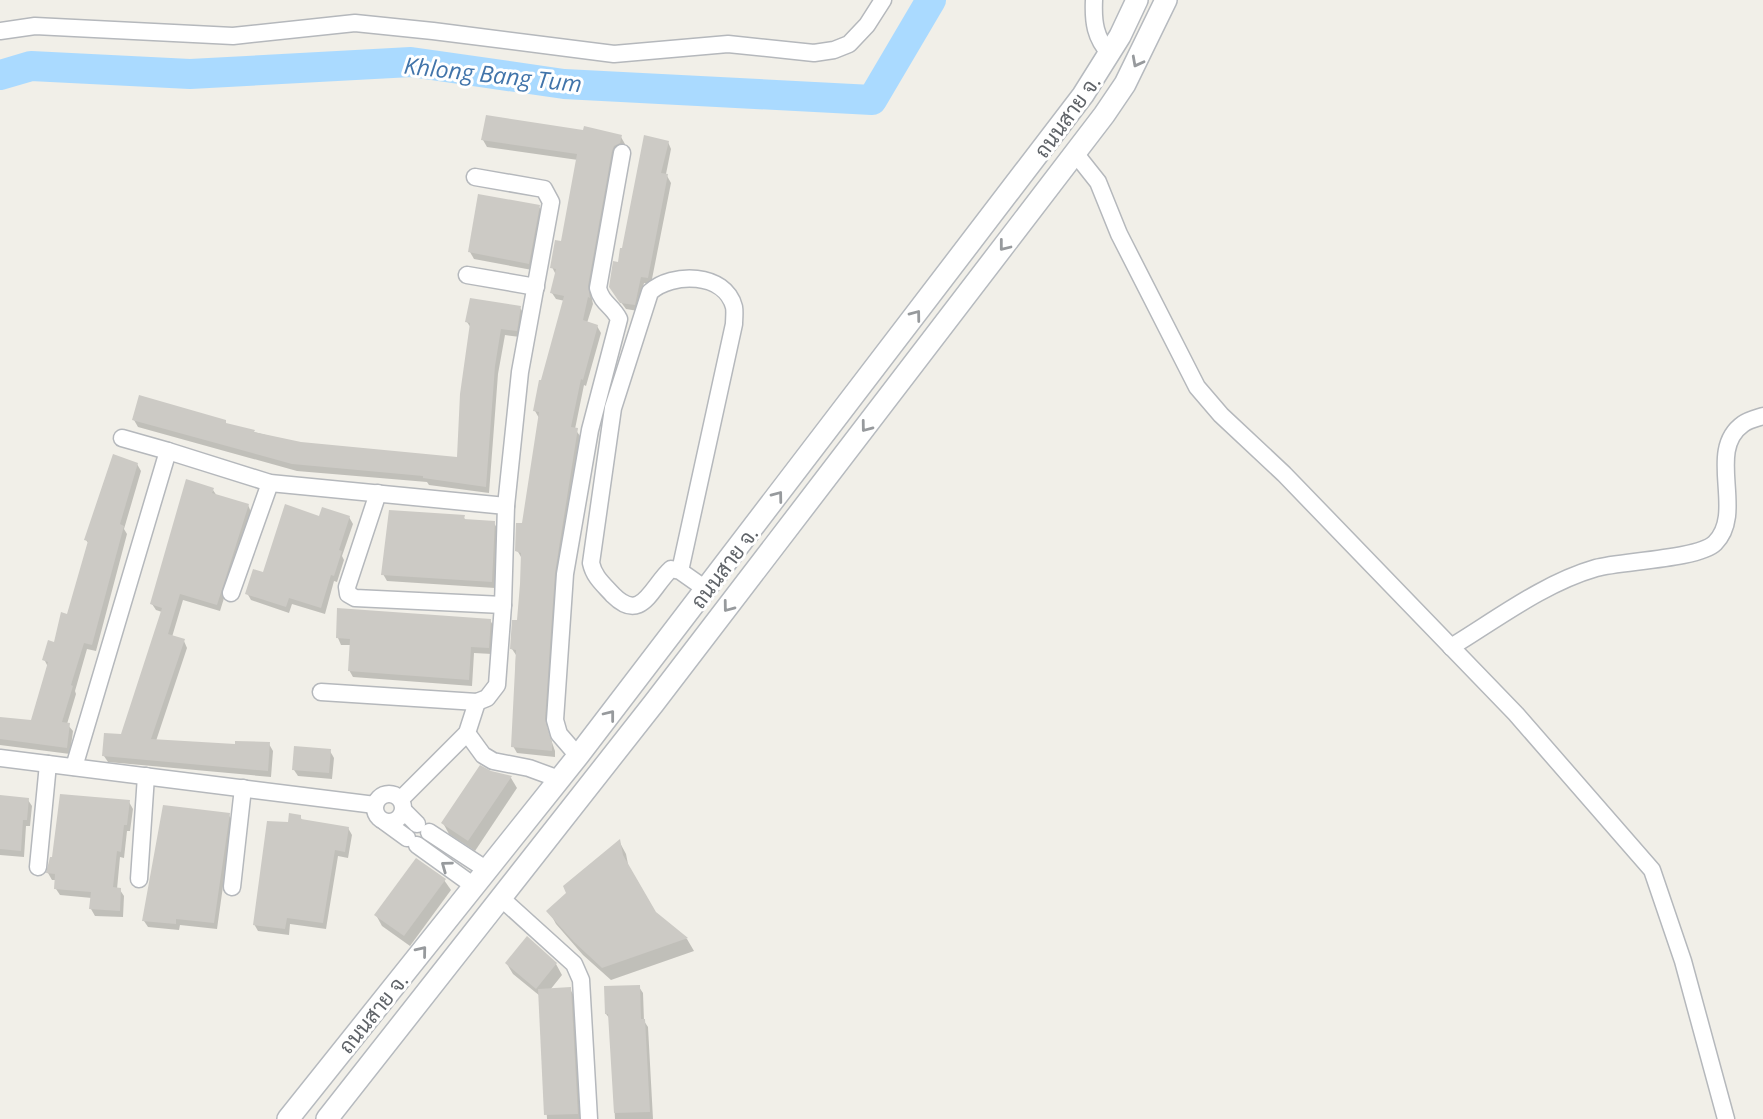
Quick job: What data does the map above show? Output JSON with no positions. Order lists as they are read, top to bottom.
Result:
{
  "streets": {
    "main road": ["ถนนสาย จ."]
  },
  "water": ["Khlong Bang Tum"]
}
